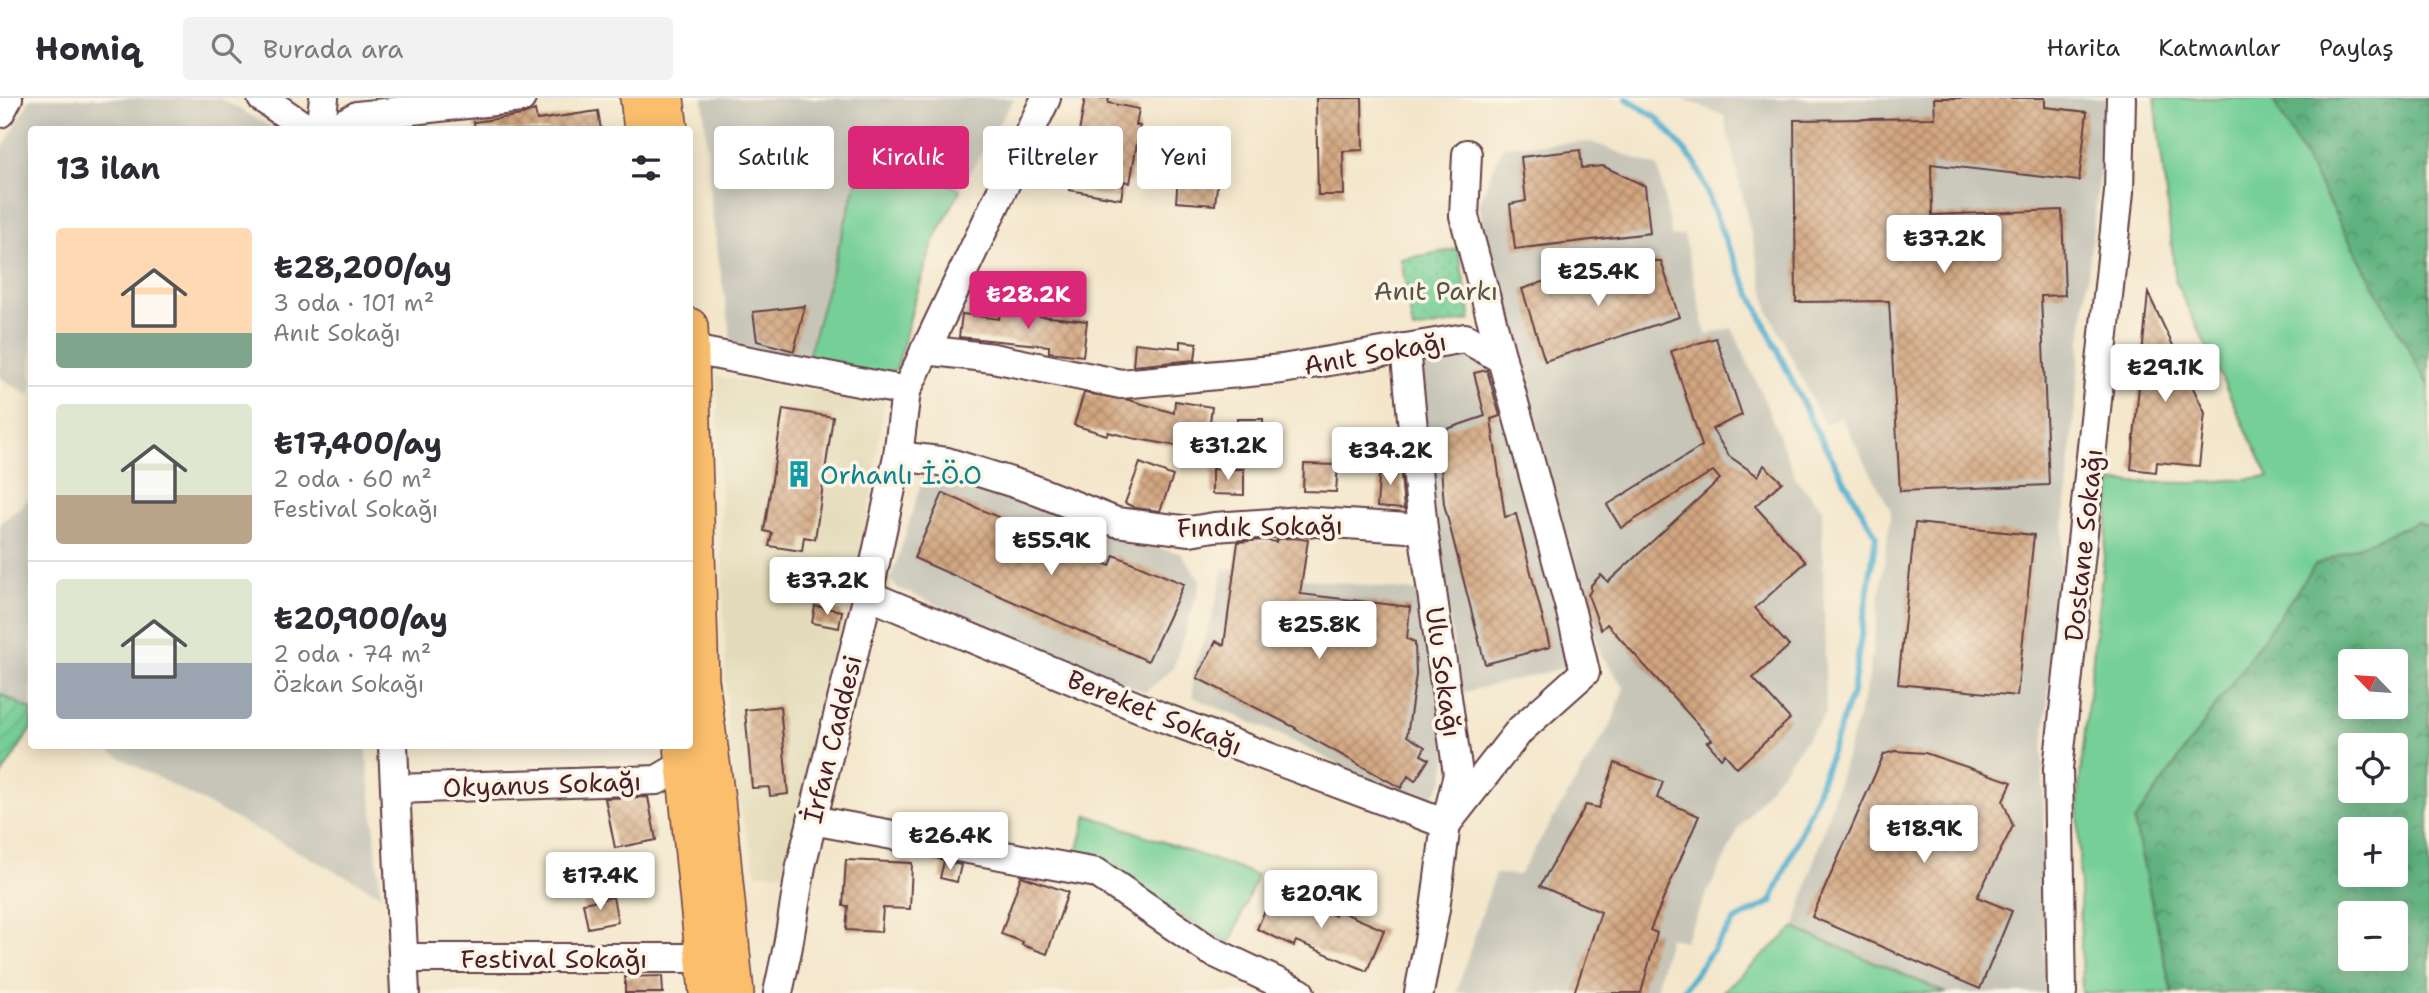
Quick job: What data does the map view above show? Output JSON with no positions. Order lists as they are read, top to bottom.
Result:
{
  "streets": {
    "street": [
      "Anıt Sokağı",
      "Fındık Sokağı",
      "Dostane Sokağı",
      "Ulu Sokağı",
      "Bereket Sokağı",
      "İrfan Caddesi",
      "Okyanus Sokağı",
      "Festival Sokağı"
    ]
  },
  "crossings": [
    ["Anıt Sokağı", "Ulu Sokağı"],
    ["Anıt Sokağı", "İrfan Caddesi"],
    ["Fındık Sokağı", "Ulu Sokağı"],
    ["Fındık Sokağı", "İrfan Caddesi"],
    ["Ulu Sokağı", "Bereket Sokağı"],
    ["Bereket Sokağı", "İrfan Caddesi"]
  ],
  "parks": ["Anıt Parkı"],
  "places": {
    "building": ["Orhanlı İ.Ö.O"]
  },
  "north": "top left",
  "page": {
    "header": "Homiq",
    "search": "Burada ara",
    "nav": ["Harita", "Katmanlar", "Paylaş"],
    "chip": [
      "Satılık",
      "Kiralık",
      "Filtreler",
      "Yeni"
    ],
    "heading": "13 ilan",
    "list": [
      {
        "name": "₺28,200/ay",
        "note": "3 oda · 101 m² · Anıt Sokağı"
      },
      {
        "name": "₺17,400/ay",
        "note": "2 oda · 60 m² · Festival Sokağı"
      },
      {
        "name": "₺20,900/ay",
        "note": "2 oda · 74 m² · Özkan Sokağı"
      }
    ],
    "price": [
      "₺37.2K",
      "₺25.4K",
      "₺28.2K",
      "₺29.1K",
      "₺31.2K",
      "₺34.2K",
      "₺55.9K",
      "₺37.2K",
      "₺25.8K",
      "₺18.9K",
      "₺26.4K",
      "₺17.4K",
      "₺20.9K"
    ],
    "map_buttons": ["+", "−"]
  }
}
